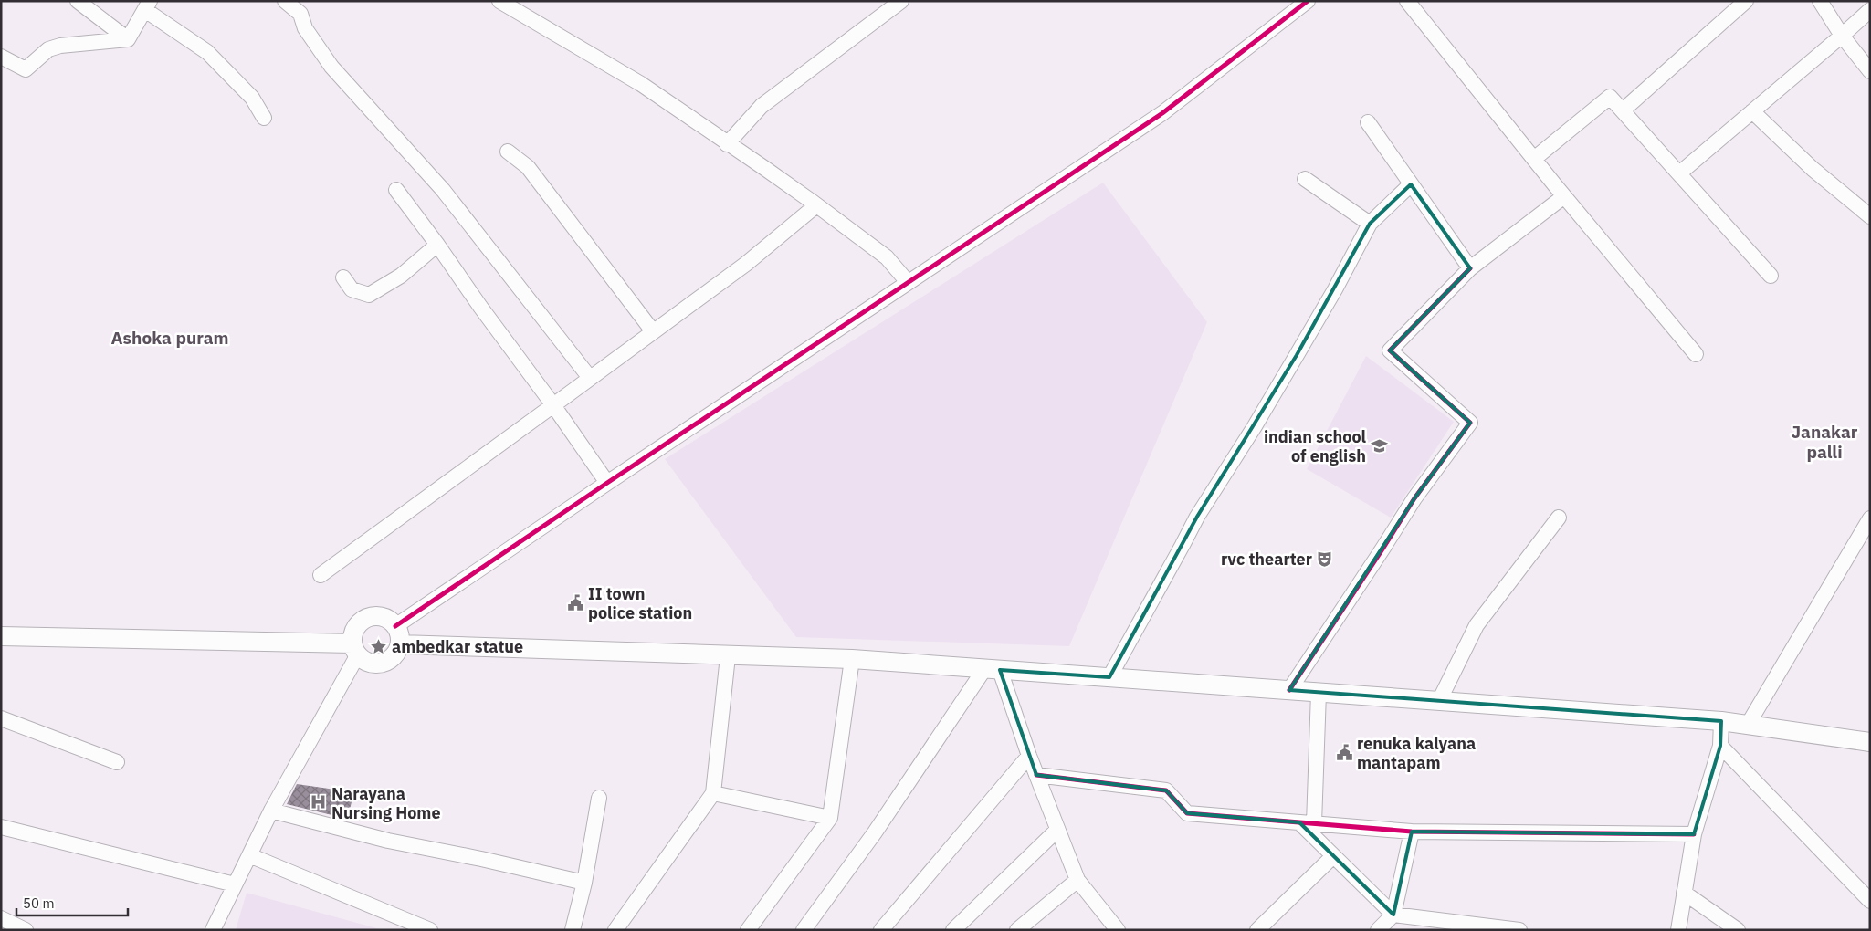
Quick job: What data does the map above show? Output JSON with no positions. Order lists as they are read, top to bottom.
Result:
{
  "districts": ["Ashoka puram", "Janakar palli"],
  "places": {
    "school or university": ["indian school of english"],
    "theatre": ["rvc thearter"],
    "public building": ["II town police station", "renuka kalyana mantapam"],
    "place": ["ambedkar statue"],
    "hospital": ["Narayana Nursing Home"]
  },
  "scale_bar": "50 m"
}
